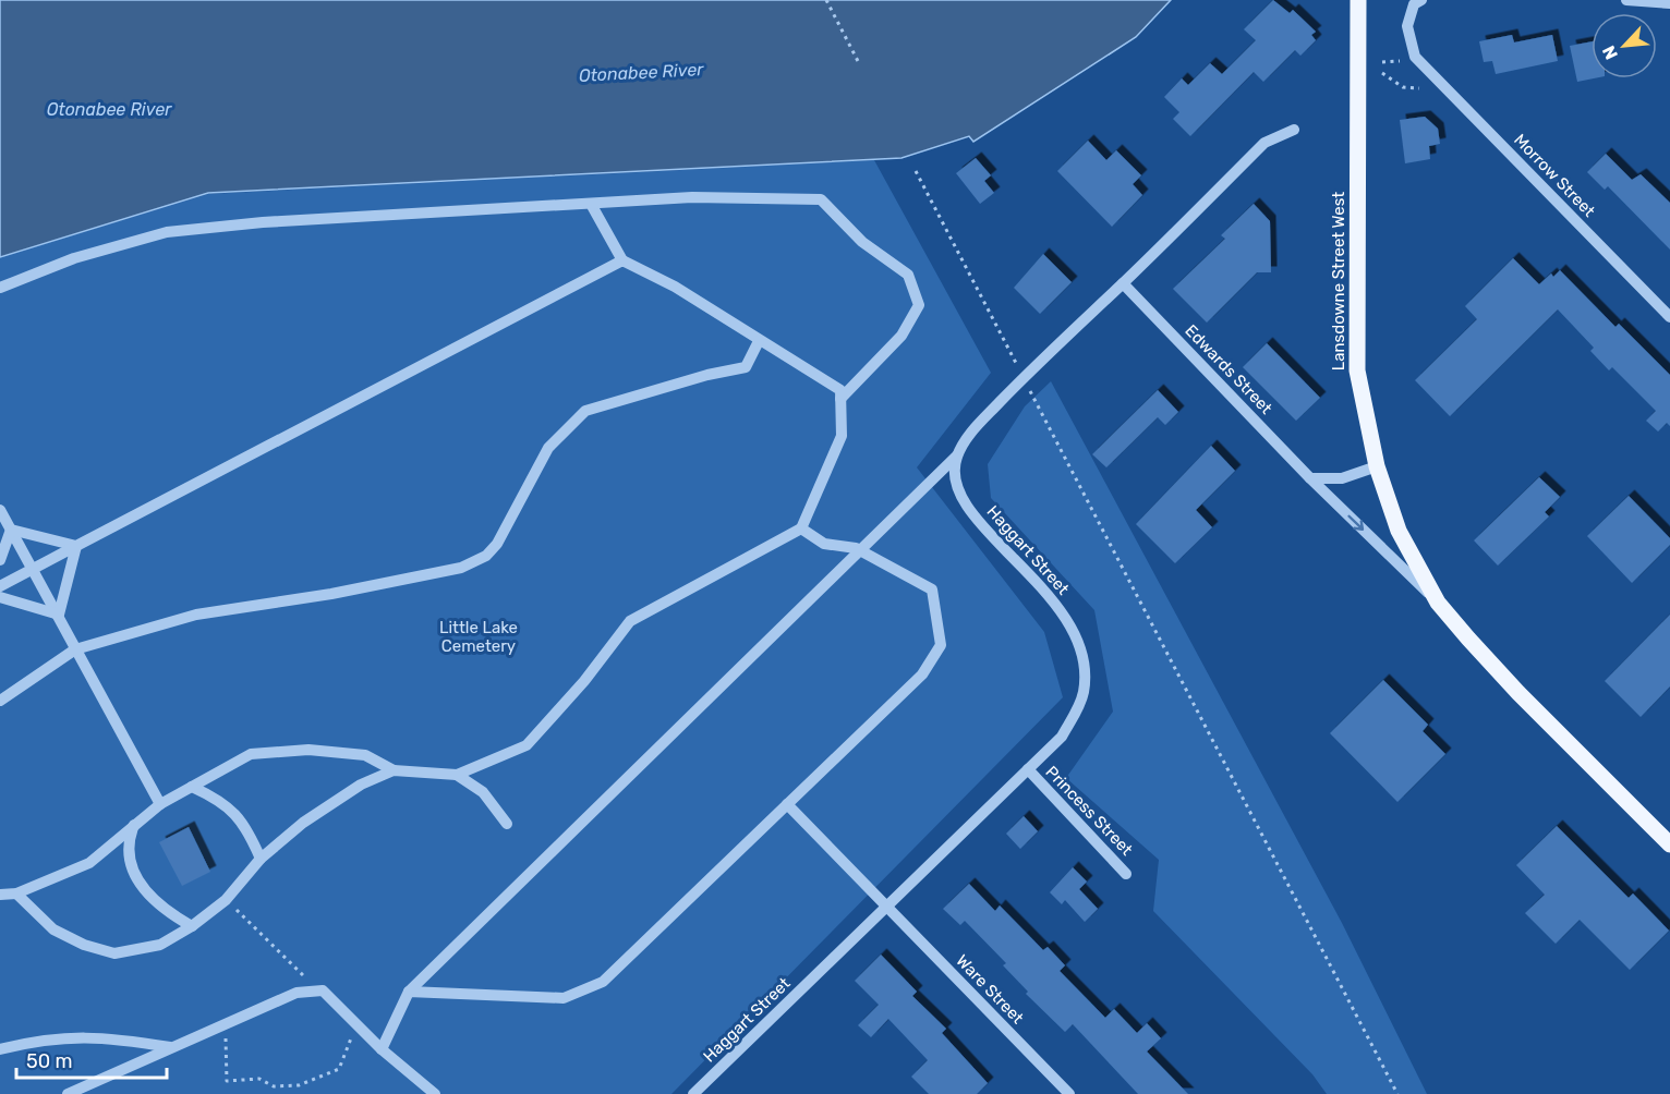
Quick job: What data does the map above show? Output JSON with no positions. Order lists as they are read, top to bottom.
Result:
{
  "streets": {
    "main road": ["Lansdowne Street West"],
    "street": [
      "Morrow Street",
      "Edwards Street",
      "Haggart Street",
      "Princess Street",
      "Ware Street"
    ]
  },
  "crossings": [
    ["Lansdowne Street West", "Edwards Street"],
    ["Edwards Street", "Haggart Street"],
    ["Haggart Street", "Princess Street"],
    ["Haggart Street", "Ware Street"]
  ],
  "one_way": ["Edwards Street"],
  "water": ["Otonabee River"],
  "parks": ["Little Lake Cemetery"],
  "scale_bar": "50 m",
  "north": "bottom left"
}
